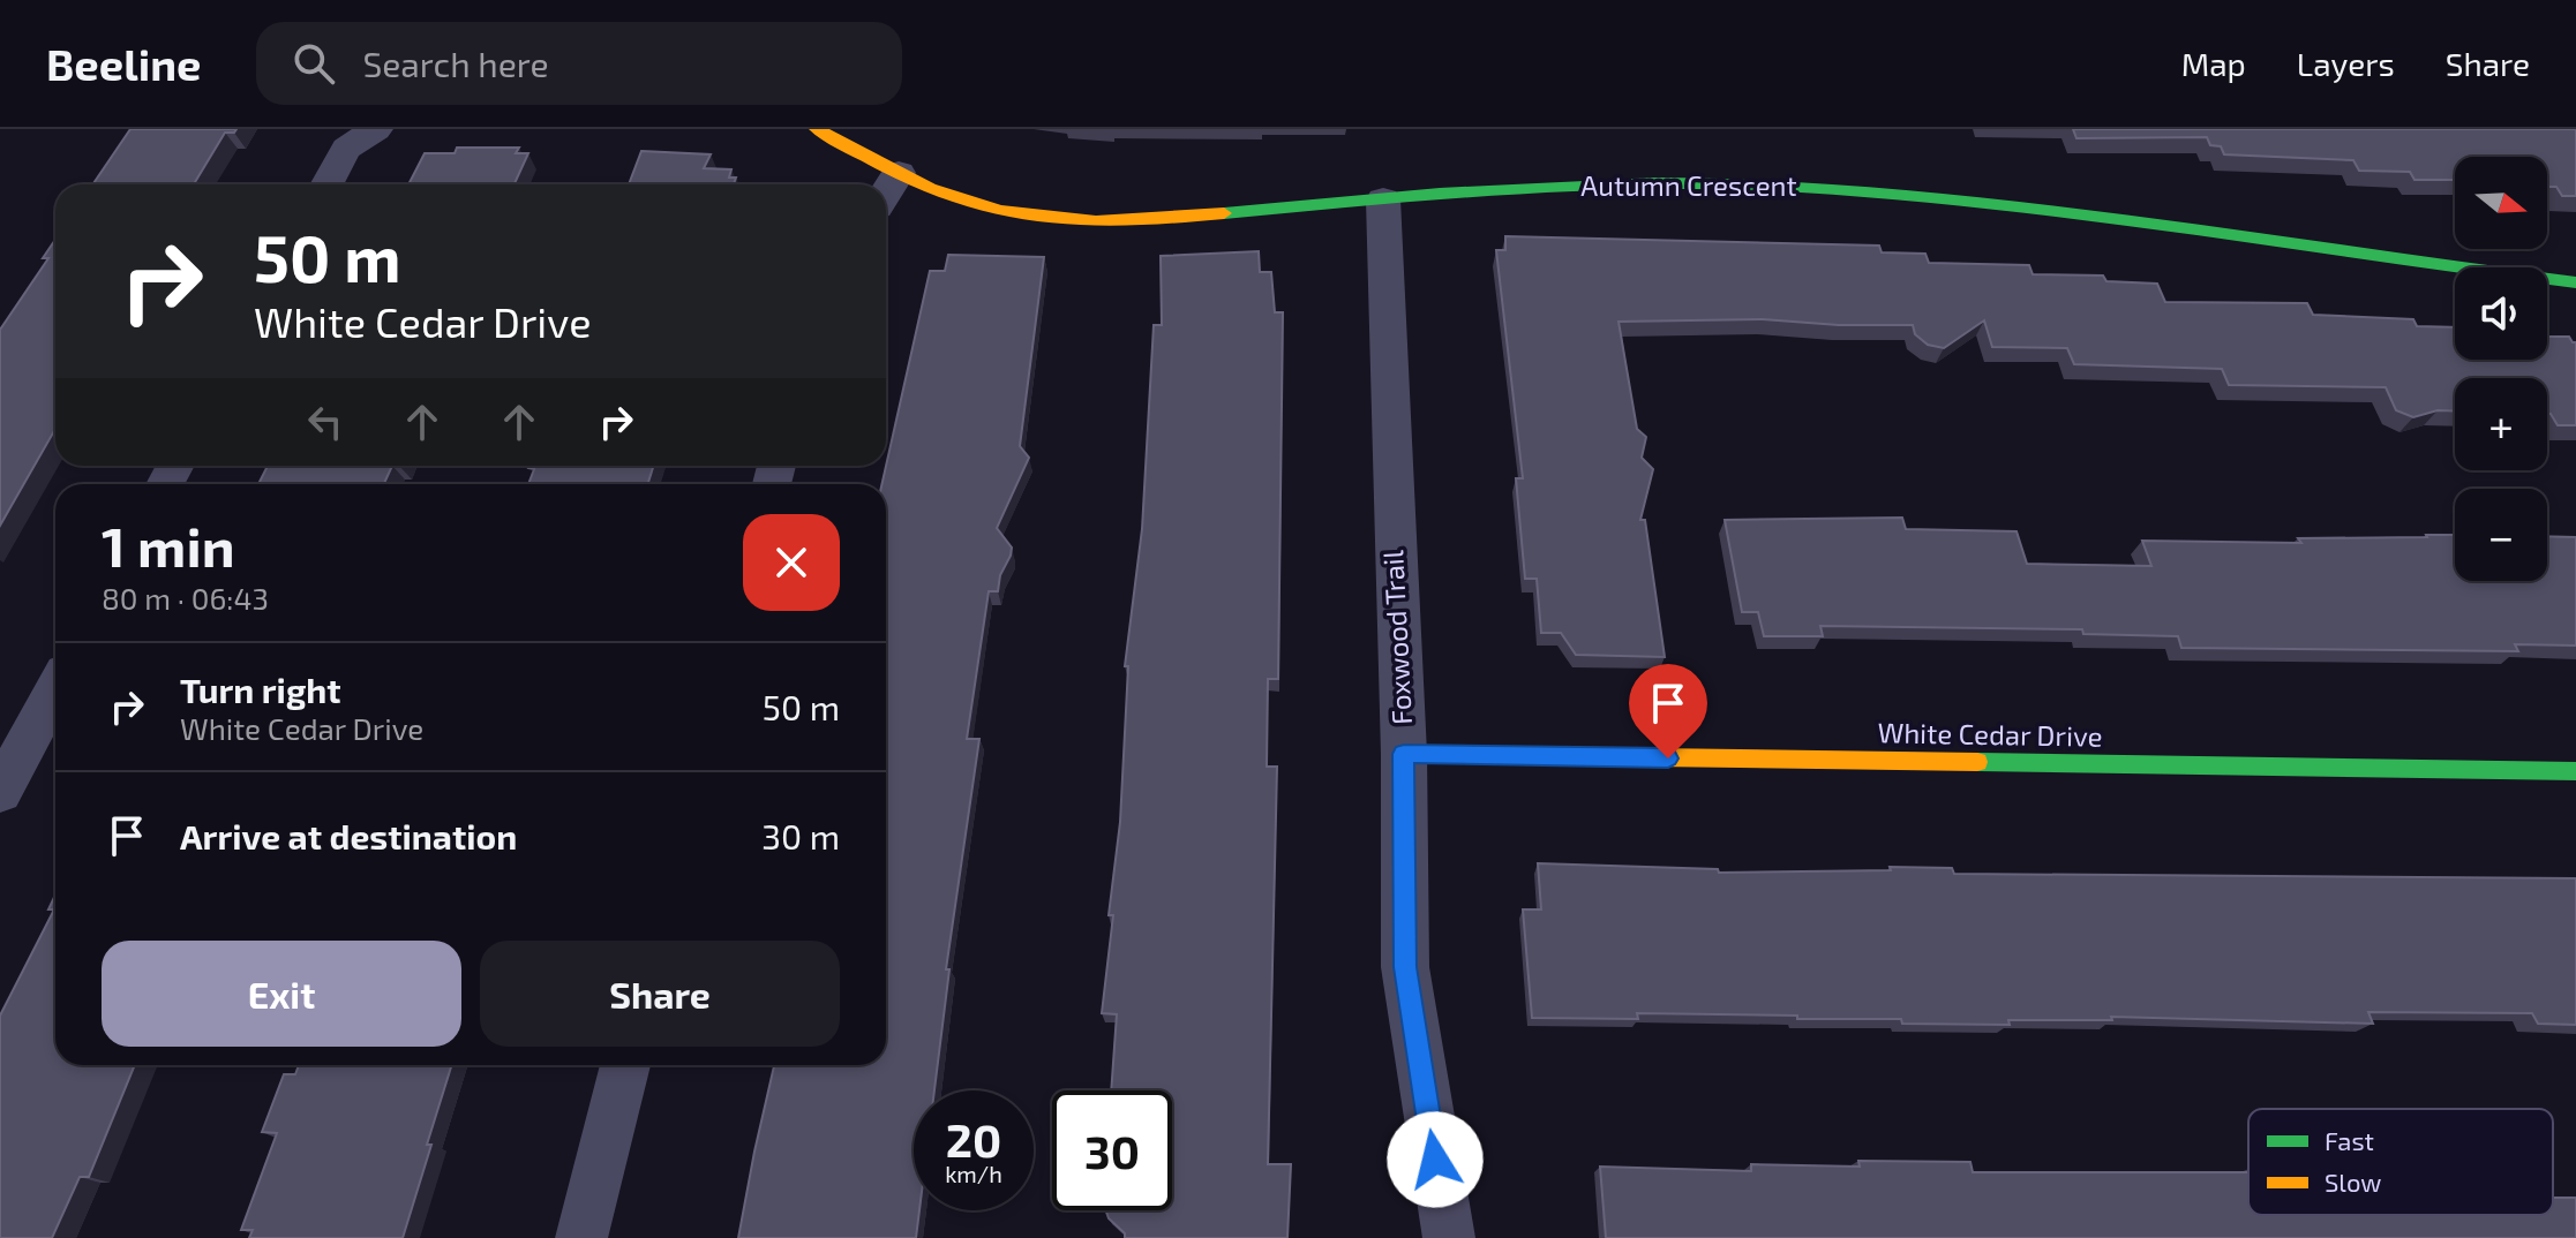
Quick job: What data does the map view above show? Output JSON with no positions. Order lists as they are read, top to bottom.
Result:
{
  "streets": {
    "street": ["Autumn Crescent", "Foxwood Trail", "White Cedar Drive"]
  },
  "crossings": [
    ["Autumn Crescent", "Foxwood Trail"],
    ["Foxwood Trail", "White Cedar Drive"]
  ],
  "legend": ["Fast", "Slow"],
  "north": "right",
  "page": {
    "header": "Beeline",
    "search": "Search here",
    "nav": ["Map", "Layers", "Share"],
    "map_buttons": ["+", "−"],
    "turn": ["50 m", "White Cedar Drive"],
    "heading": ["1 min", "80 m · 06:43"],
    "list": [
      {
        "name": "Turn right",
        "note": "White Cedar Drive",
        "value": "50 m"
      },
      {
        "name": "Arrive at destination",
        "value": "30 m"
      }
    ],
    "buttons": ["Exit", "Share"],
    "speed": "20 km/h",
    "limit": "30"
  }
}
